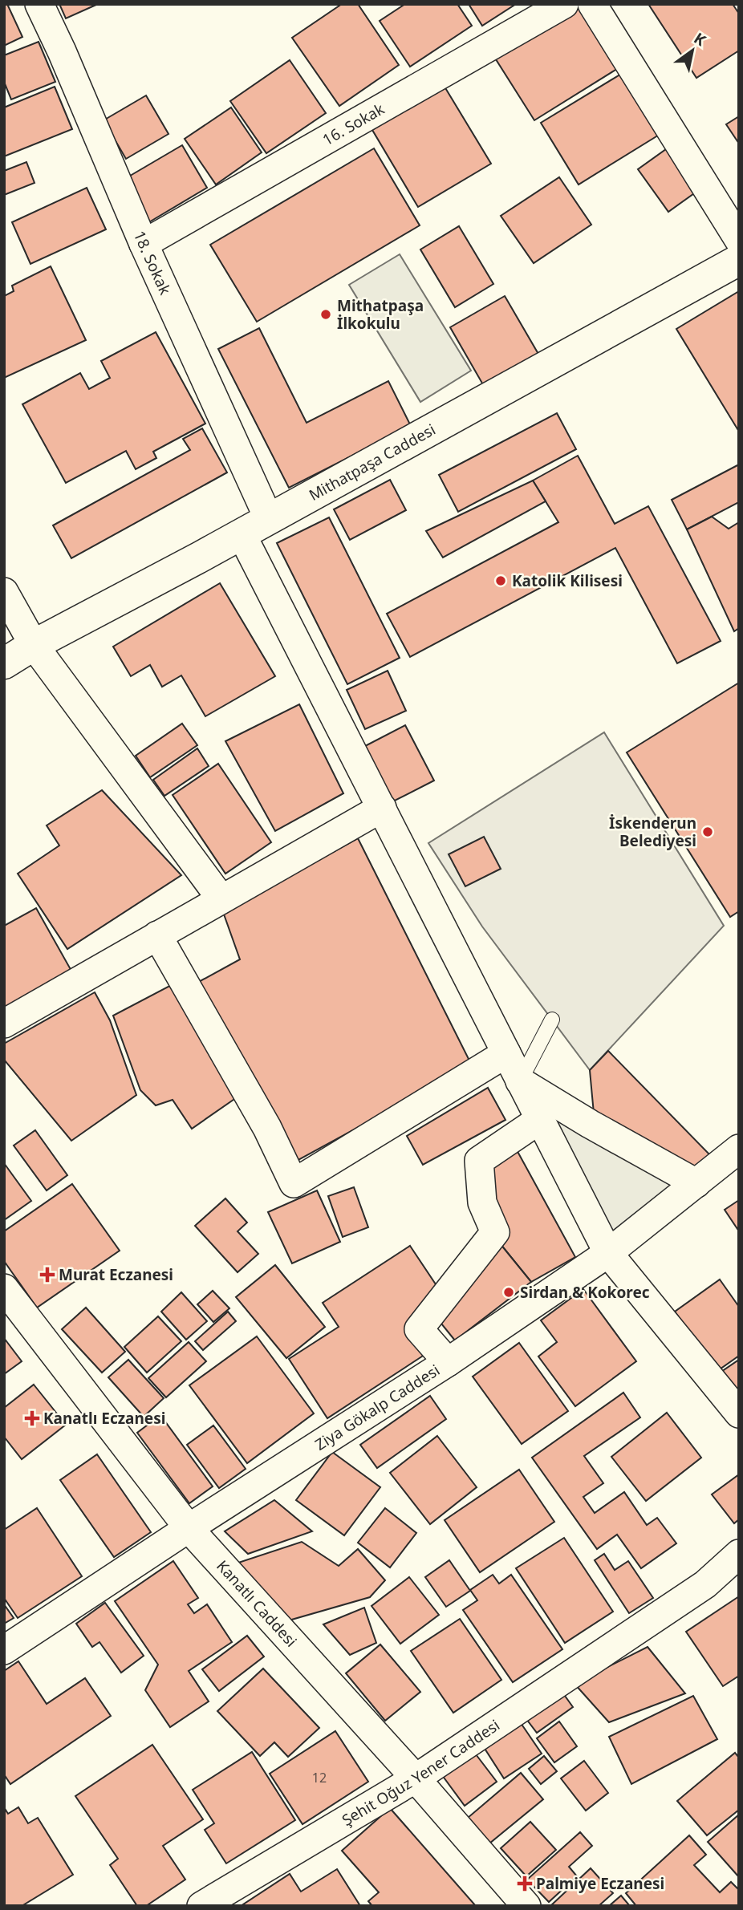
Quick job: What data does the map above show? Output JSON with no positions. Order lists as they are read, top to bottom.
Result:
{
  "streets": {
    "street": [
      "16. Sokak",
      "18. Sokak",
      "Mithatpaşa Caddesi",
      "Ziya Gökalp Caddesi",
      "Kanatlı Caddesi",
      "Şehit Oğuz Yener Caddesi"
    ]
  },
  "crossings": [
    ["16. Sokak", "18. Sokak"],
    ["18. Sokak", "Mithatpaşa Caddesi"],
    ["Ziya Gökalp Caddesi", "Kanatlı Caddesi"],
    ["Kanatlı Caddesi", "Şehit Oğuz Yener Caddesi"]
  ],
  "places": {
    "other": [
      "Mithatpaşa İlkokulu",
      "Katolik Kilisesi",
      "İskenderun Belediyesi",
      "Sirdan & Kokorec"
    ],
    "health": ["Murat Eczanesi", "Kanatlı Eczanesi", "Palmiye Eczanesi"]
  },
  "house_numbers": ["12"],
  "north": "top right"
}
